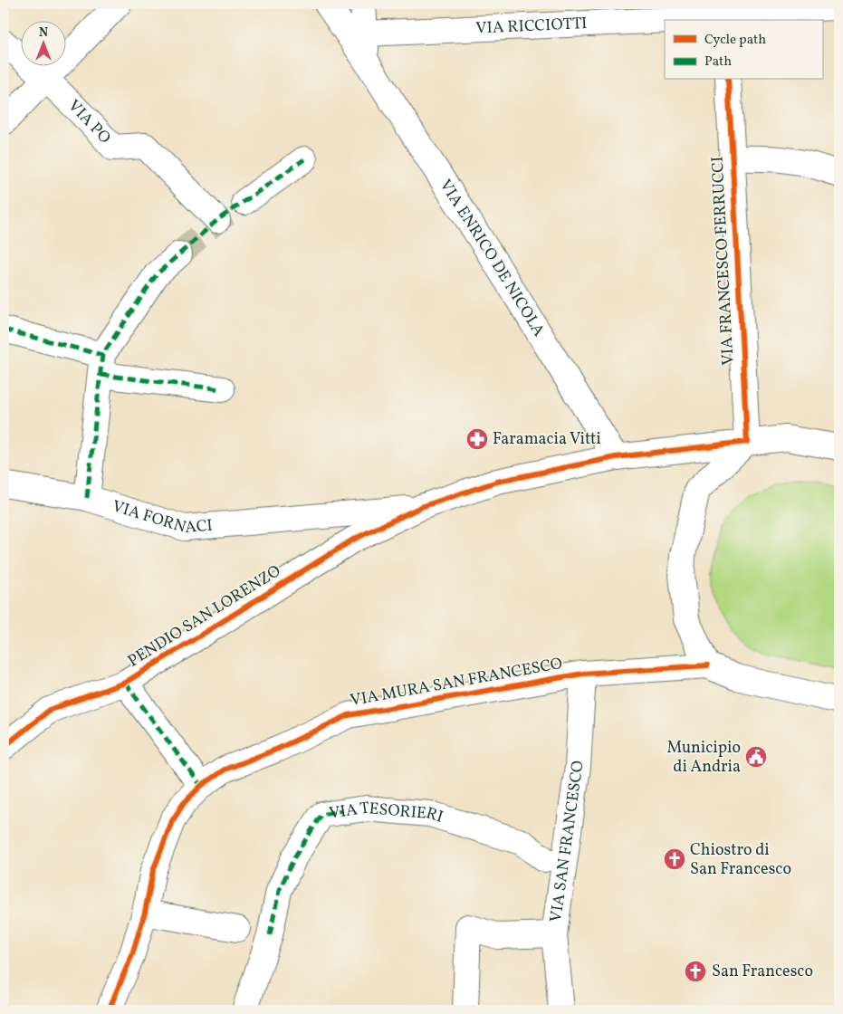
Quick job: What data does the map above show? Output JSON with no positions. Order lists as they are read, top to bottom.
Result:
{
  "streets": {
    "street": [
      "VIA RICCIOTTI",
      "VIA PO",
      "VIA ENRICO DE NICOLA",
      "VIA FRANCESCO FERRUCCI",
      "VIA FORNACI",
      "PENDIO SAN LORENZO",
      "VIA MURA SAN FRANCESCO",
      "VIA TESORIERI",
      "VIA SAN FRANCESCO"
    ]
  },
  "crossings": [
    ["VIA FORNACI", "PENDIO SAN LORENZO"],
    ["VIA MURA SAN FRANCESCO", "VIA SAN FRANCESCO"]
  ],
  "places": {
    "pharmacy": ["Faramacia Vitti"],
    "public building": ["Municipio di Andria"],
    "church": ["Chiostro di San Francesco", "San Francesco"]
  },
  "legend": ["Cycle path", "Path"],
  "north": "top"
}
